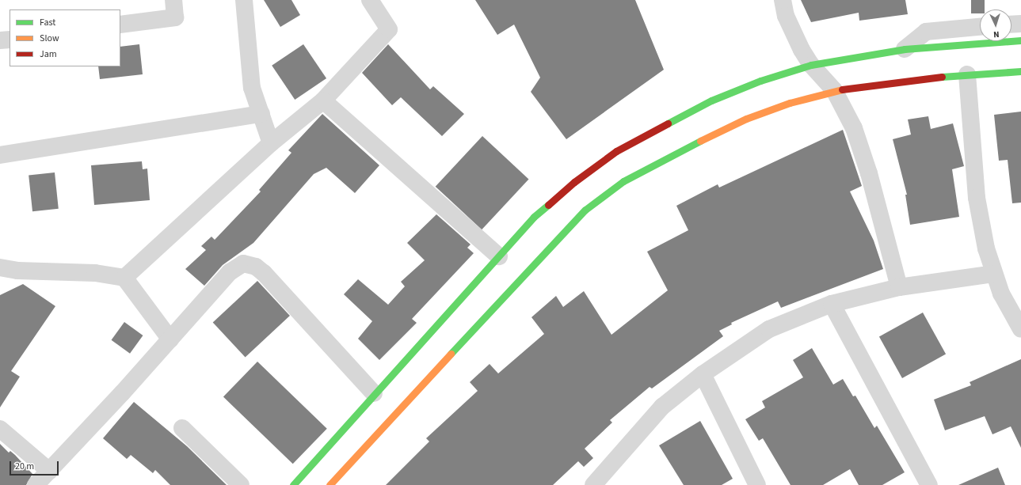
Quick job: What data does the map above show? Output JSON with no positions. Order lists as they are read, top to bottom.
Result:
{
  "legend": ["Fast", "Slow", "Jam"],
  "scale_bar": "20 m",
  "north": "bottom"
}
